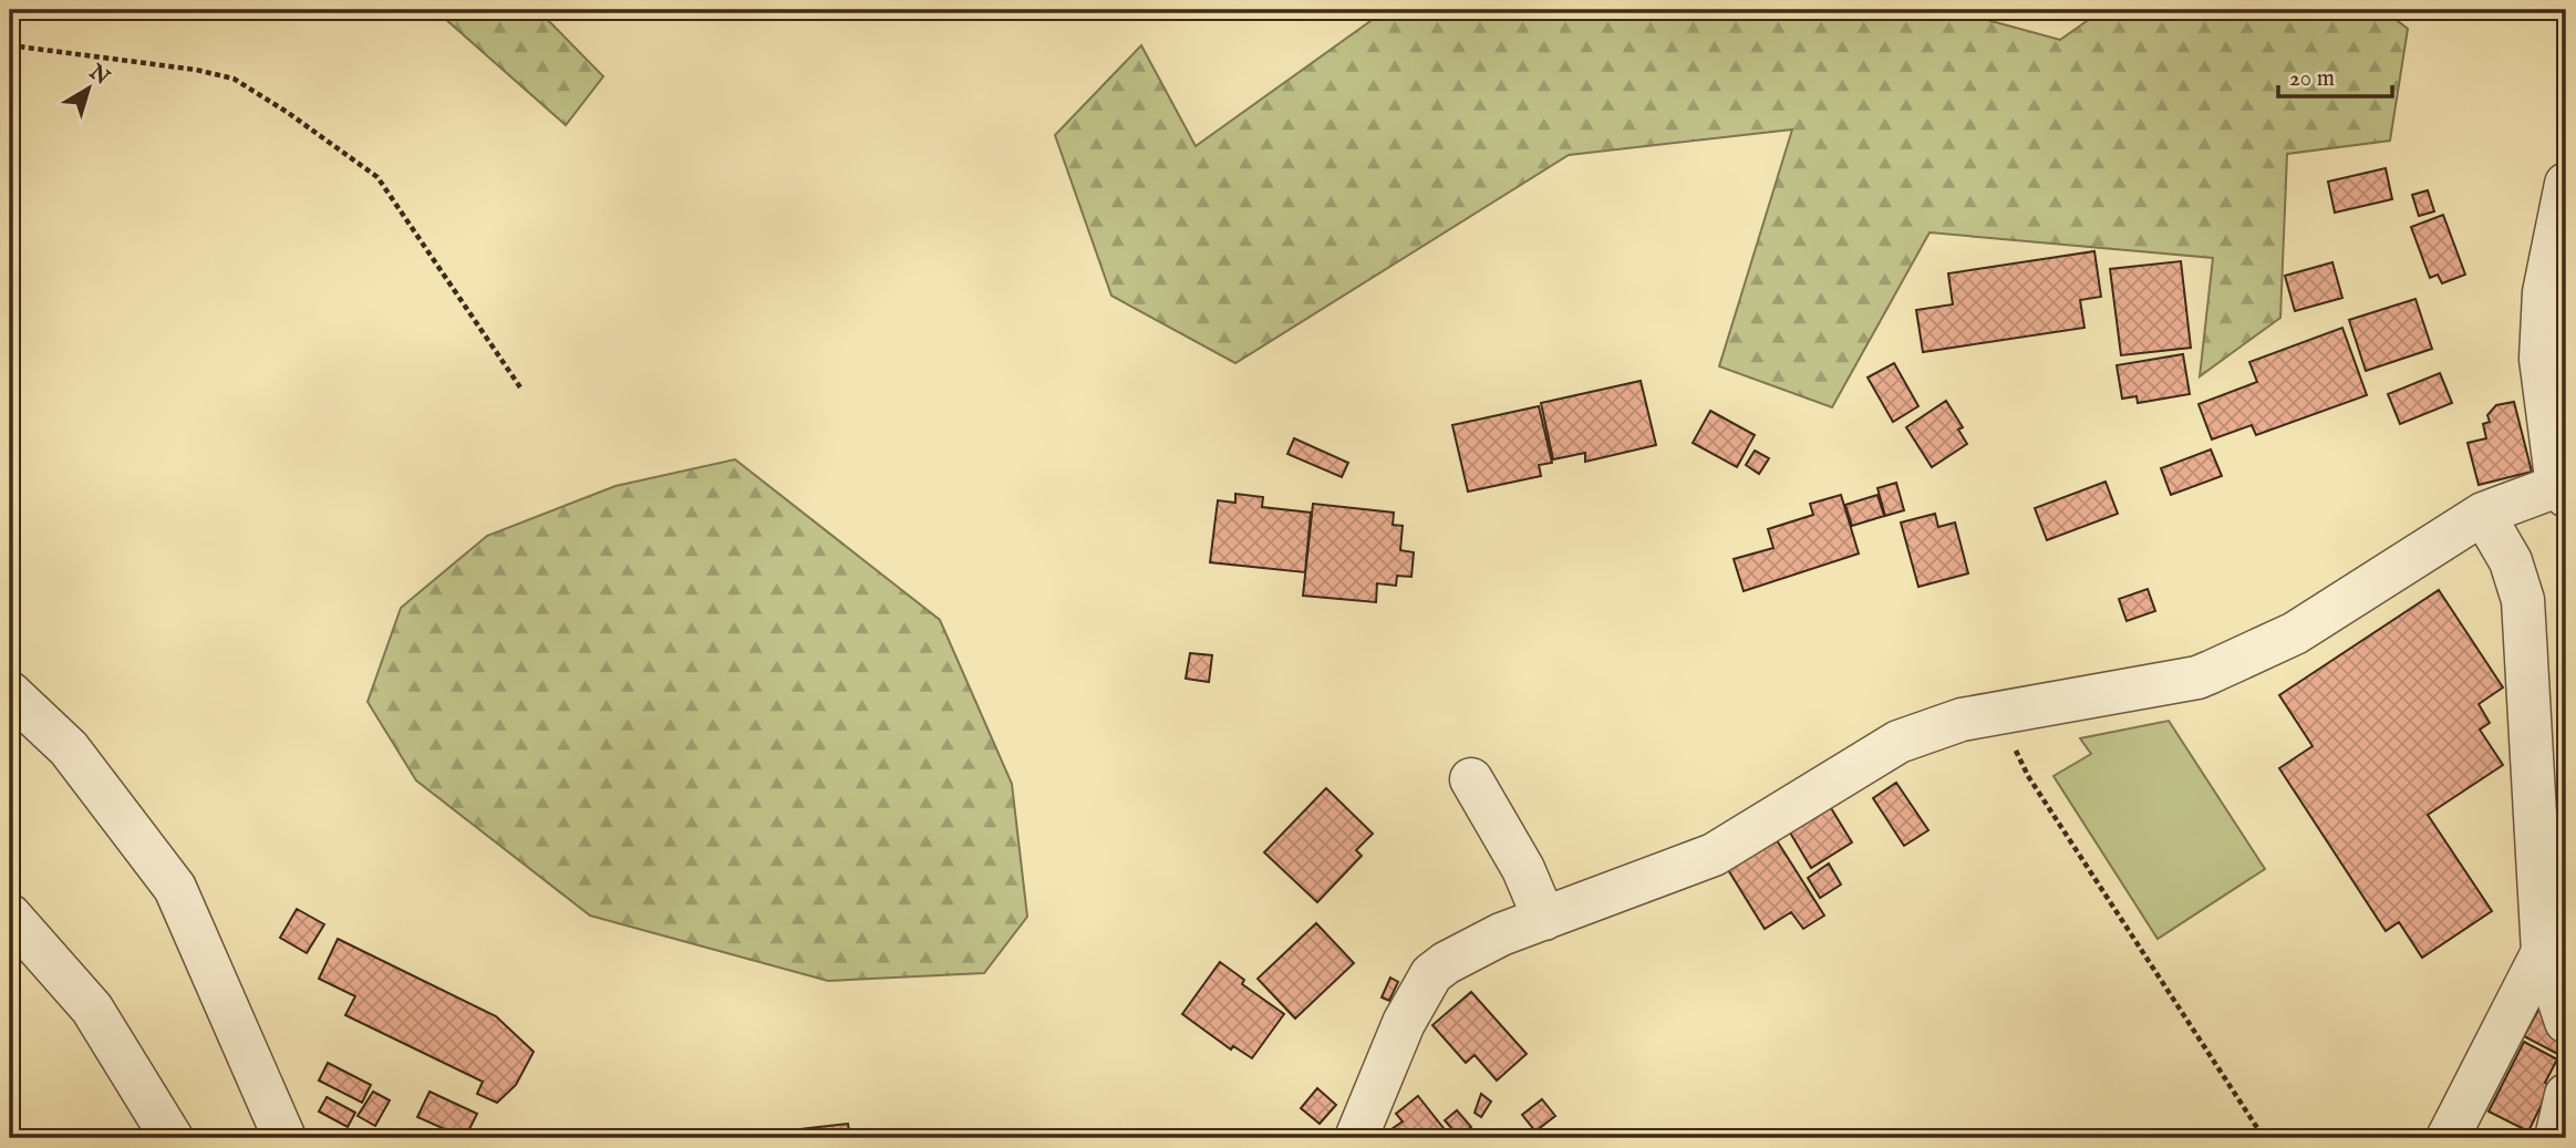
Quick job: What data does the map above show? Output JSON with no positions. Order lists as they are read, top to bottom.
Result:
{
  "scale_bar": "20 m",
  "north": "top right"
}
